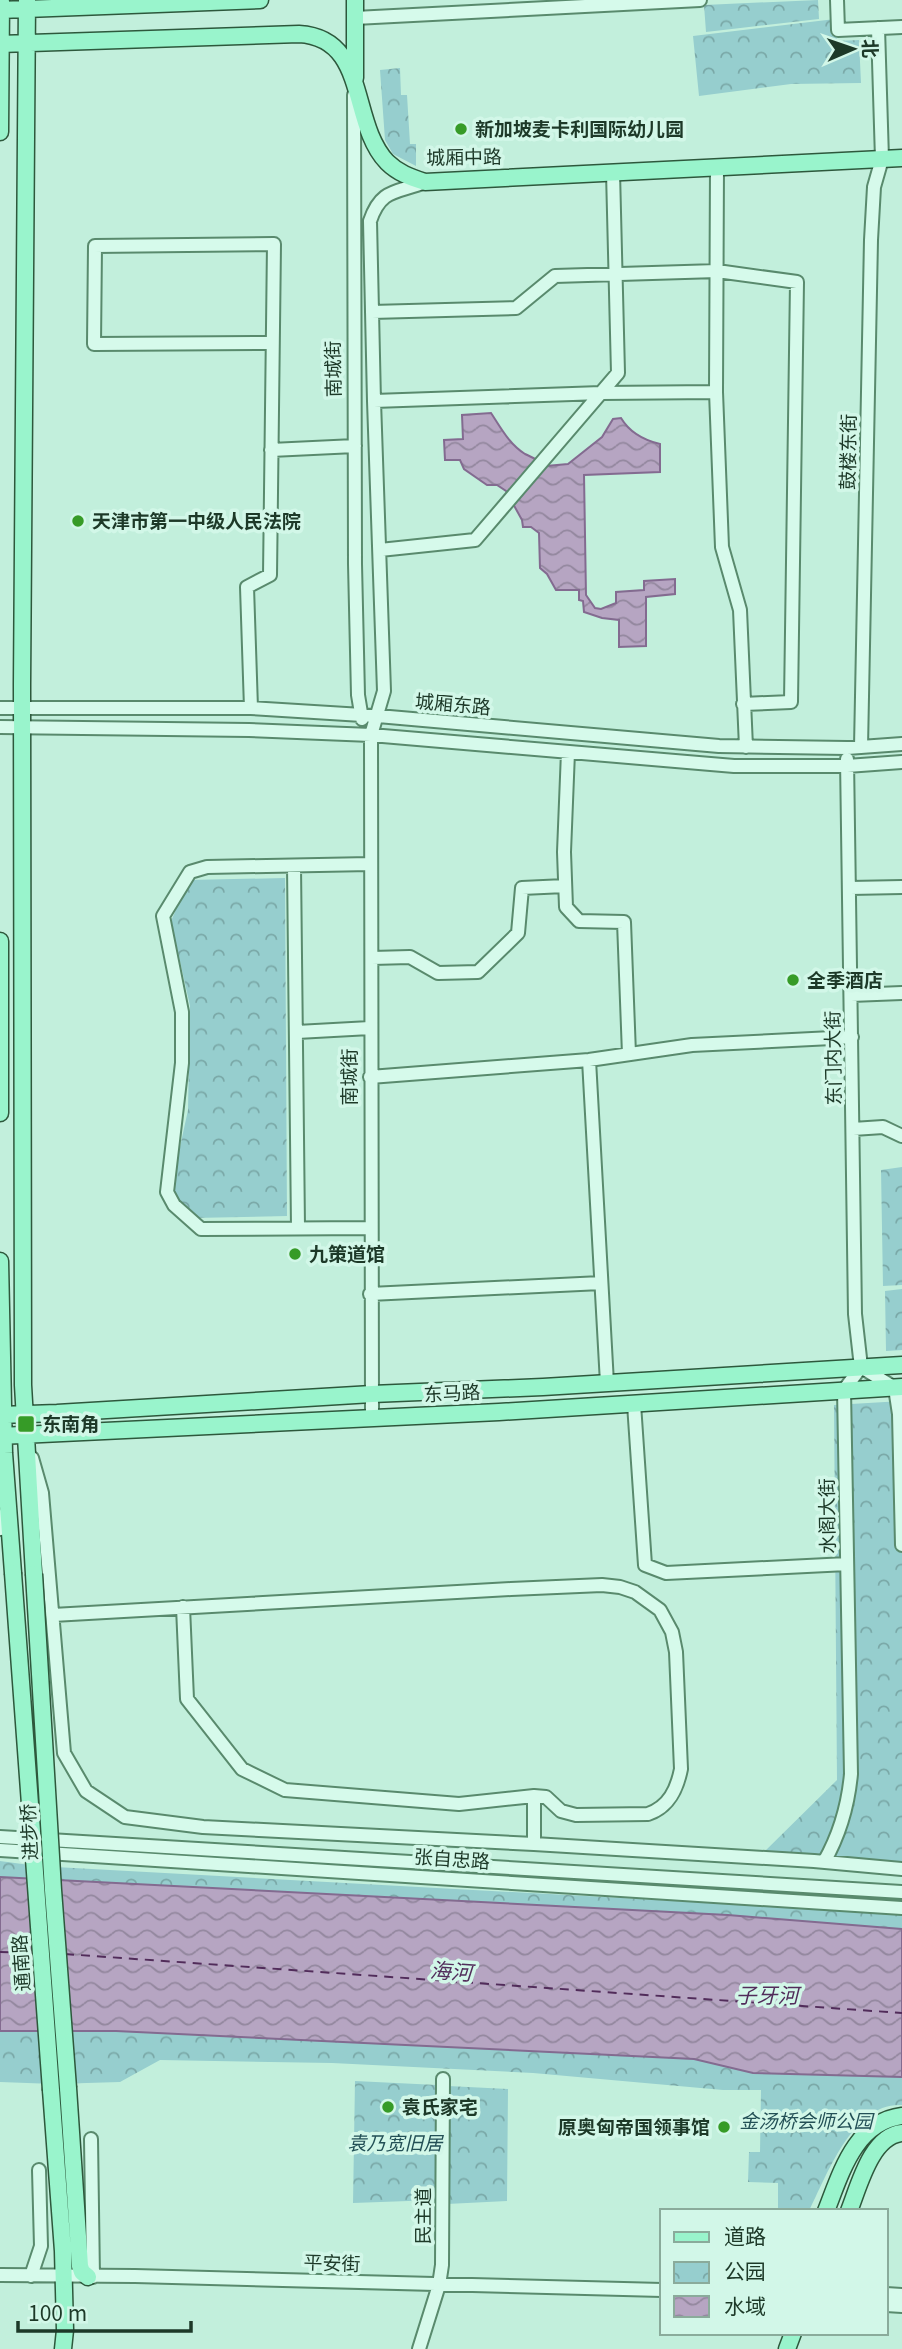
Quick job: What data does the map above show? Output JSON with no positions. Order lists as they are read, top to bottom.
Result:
{
  "streets": {
    "main road": [
      "城厢中路",
      "南城街",
      "东马路",
      "进步桥",
      "通南路"
    ],
    "street": [
      "鼓楼东街",
      "城厢东路",
      "东门内大街",
      "水阁大街",
      "张自忠路",
      "民主道",
      "平安街"
    ]
  },
  "crossings": [
    ["城厢中路", "南城街"],
    ["城厢中路", "鼓楼东街"],
    ["南城街", "城厢东路"],
    ["南城街", "东马路"],
    ["鼓楼东街", "城厢东路"],
    ["城厢东路", "东门内大街"],
    ["东门内大街", "东马路"],
    ["东马路", "水阁大街"],
    ["东马路", "进步桥"],
    ["东马路", "通南路"],
    ["进步桥", "平安街"],
    ["通南路", "平安街"],
    ["民主道", "平安街"]
  ],
  "water": ["海河", "子牙河"],
  "parks": ["金汤桥会师公园", "袁乃宽旧居"],
  "places": {
    "other": [
      "新加坡麦卡利国际幼儿园",
      "天津市第一中级人民法院",
      "全季酒店",
      "九策道馆",
      "袁氏家宅",
      "原奥匈帝国领事馆"
    ],
    "transit": ["东南角"]
  },
  "legend": ["道路", "公园", "水域"],
  "scale_bar": "100 m",
  "north": "right"
}
